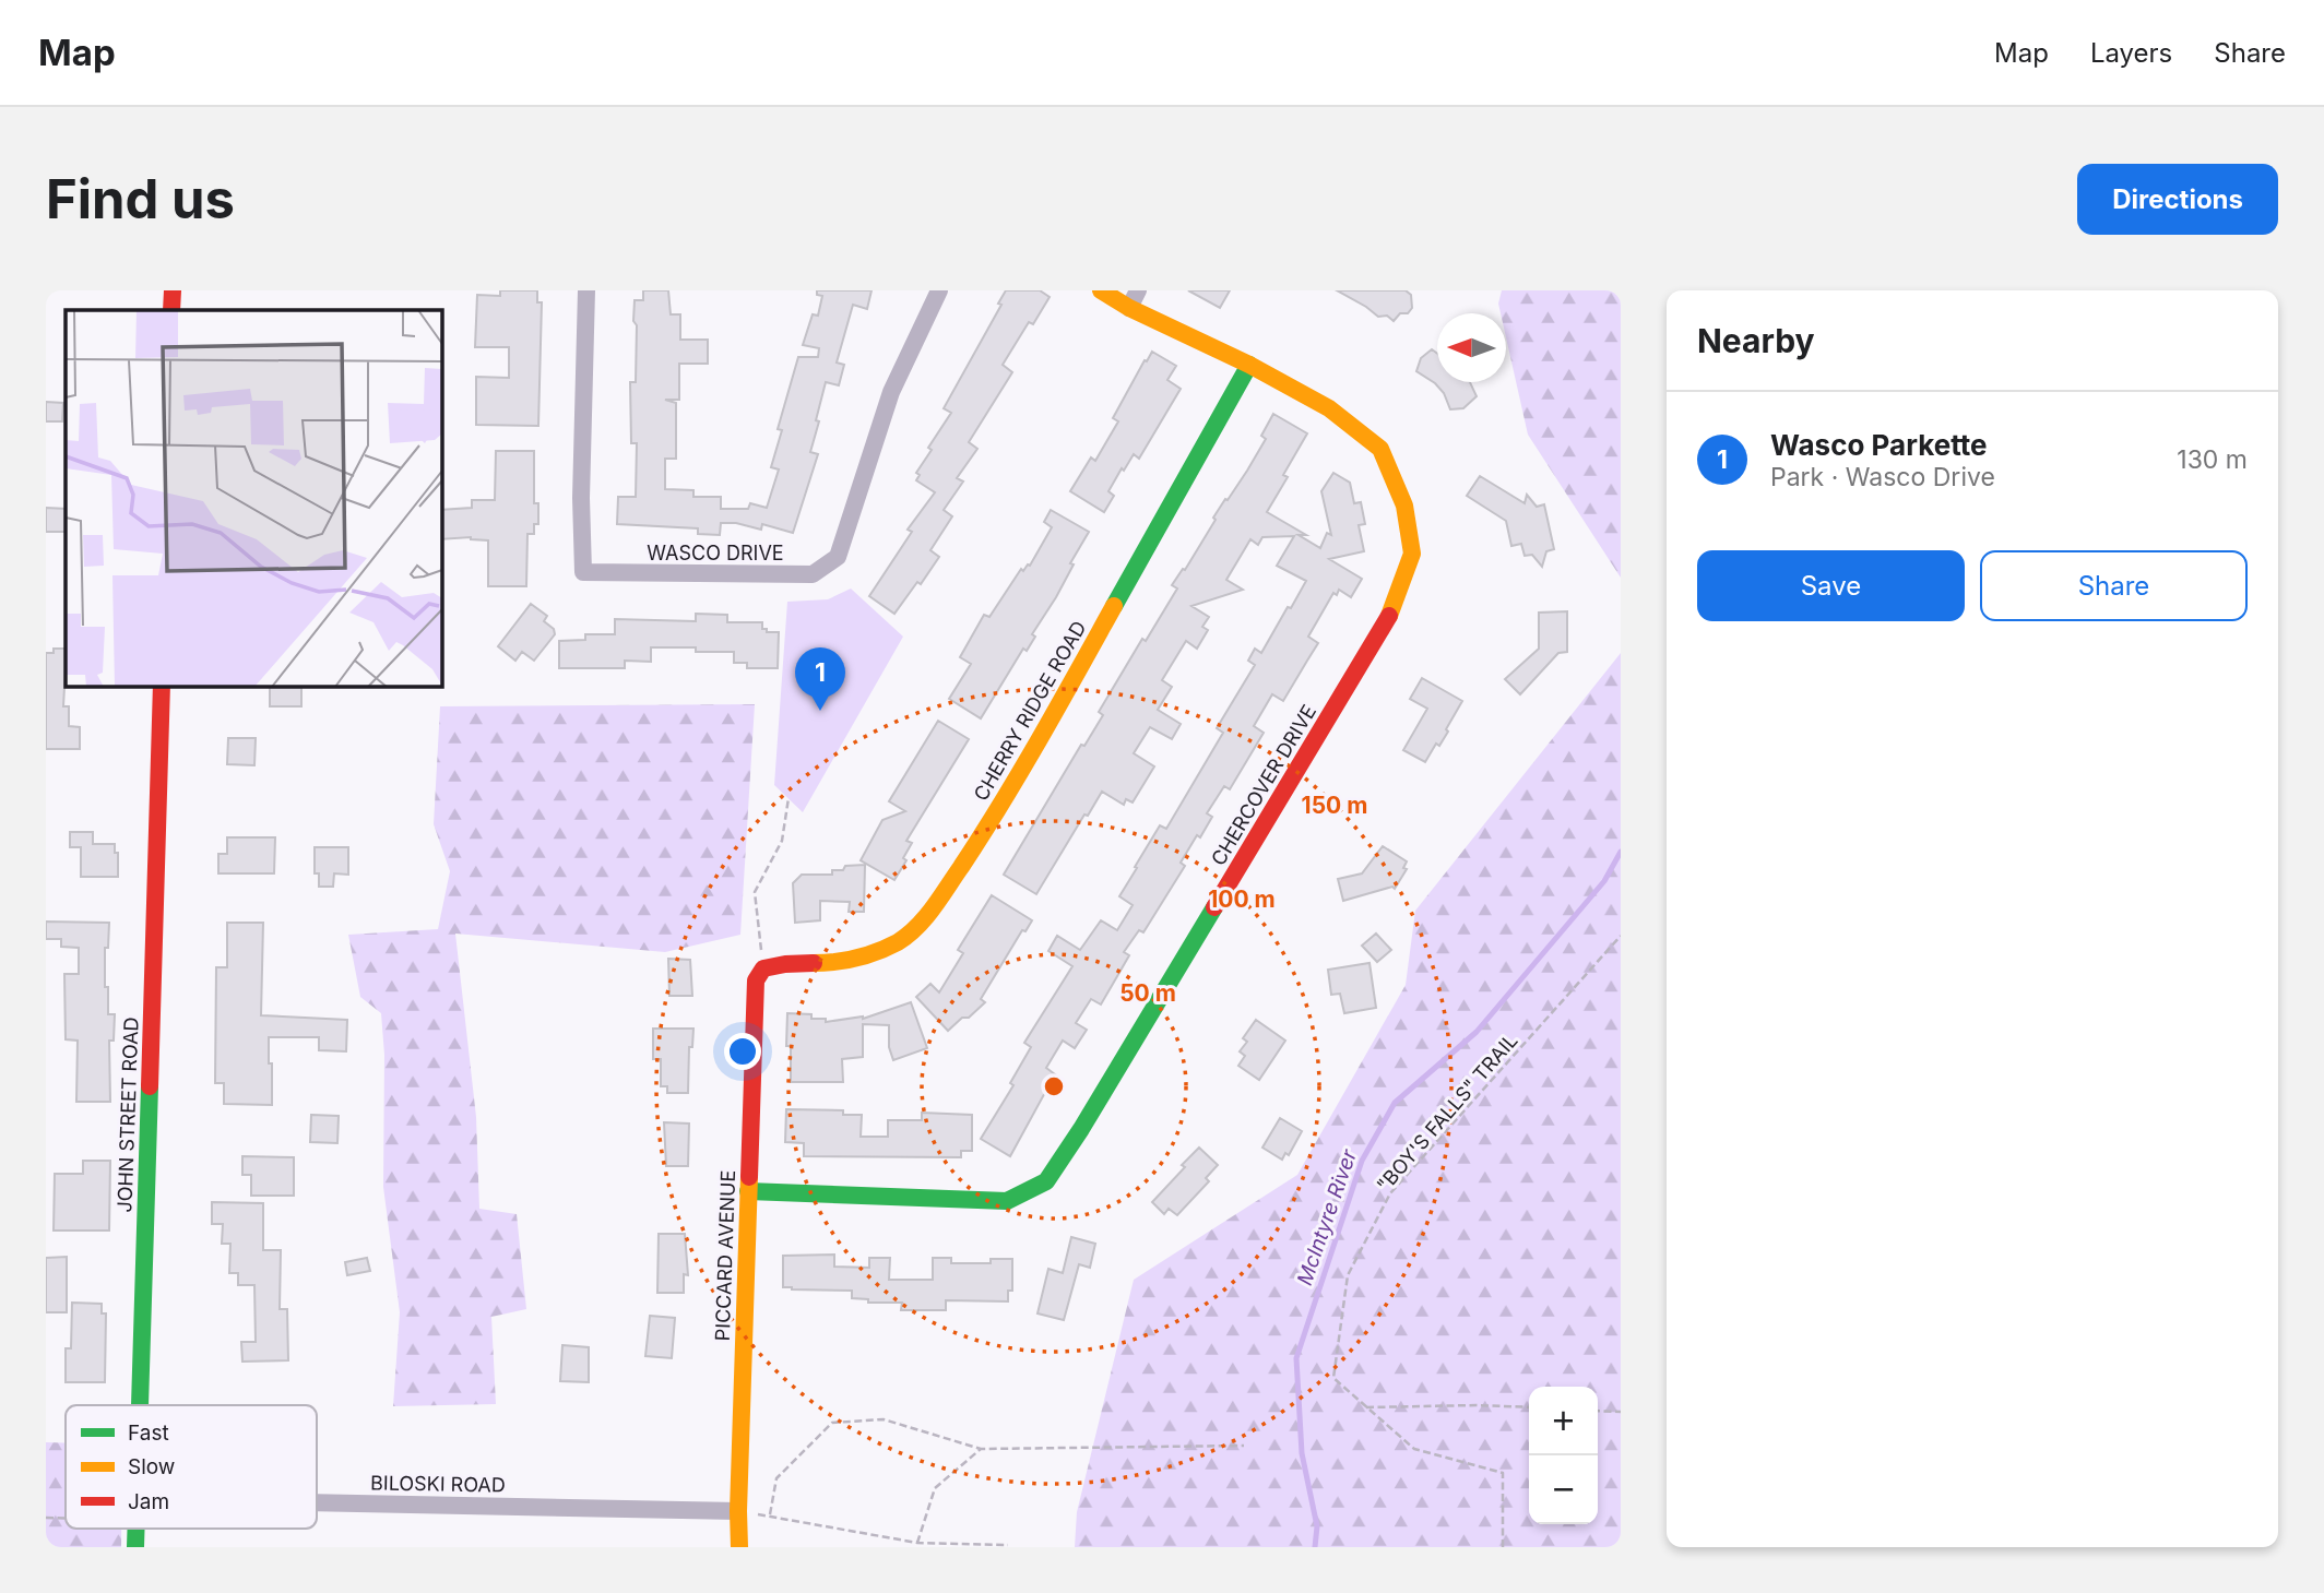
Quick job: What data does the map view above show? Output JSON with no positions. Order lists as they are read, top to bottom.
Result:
{
  "streets": {
    "street": [
      "WASCO DRIVE",
      "CHERRY RIDGE ROAD",
      "CHERCOVER DRIVE",
      "JOHN STREET ROAD",
      "PICCARD AVENUE",
      "BILOSKI ROAD"
    ],
    "path": ["\"BOY'S FALLS\" TRAIL"]
  },
  "crossings": [
    ["CHERRY RIDGE ROAD", "CHERCOVER DRIVE"],
    ["CHERRY RIDGE ROAD", "PICCARD AVENUE"],
    ["CHERCOVER DRIVE", "PICCARD AVENUE"],
    ["PICCARD AVENUE", "BILOSKI ROAD"]
  ],
  "water": ["McIntyre River"],
  "legend": ["Fast", "Slow", "Jam"],
  "north": "left",
  "page": {
    "header": "Map",
    "nav": ["Map", "Layers", "Share"],
    "buttons": [
      "Directions",
      ["Save", "Share"]
    ],
    "title": "Find us",
    "heading": "Nearby",
    "list": [
      {
        "mark": "1",
        "name": "Wasco Parkette",
        "note": "Park · Wasco Drive",
        "value": "130 m"
      }
    ],
    "pins": "1",
    "map_buttons": ["+", "−"]
  },
  "rings": ["150 m", "100 m", "50 m"]
}
